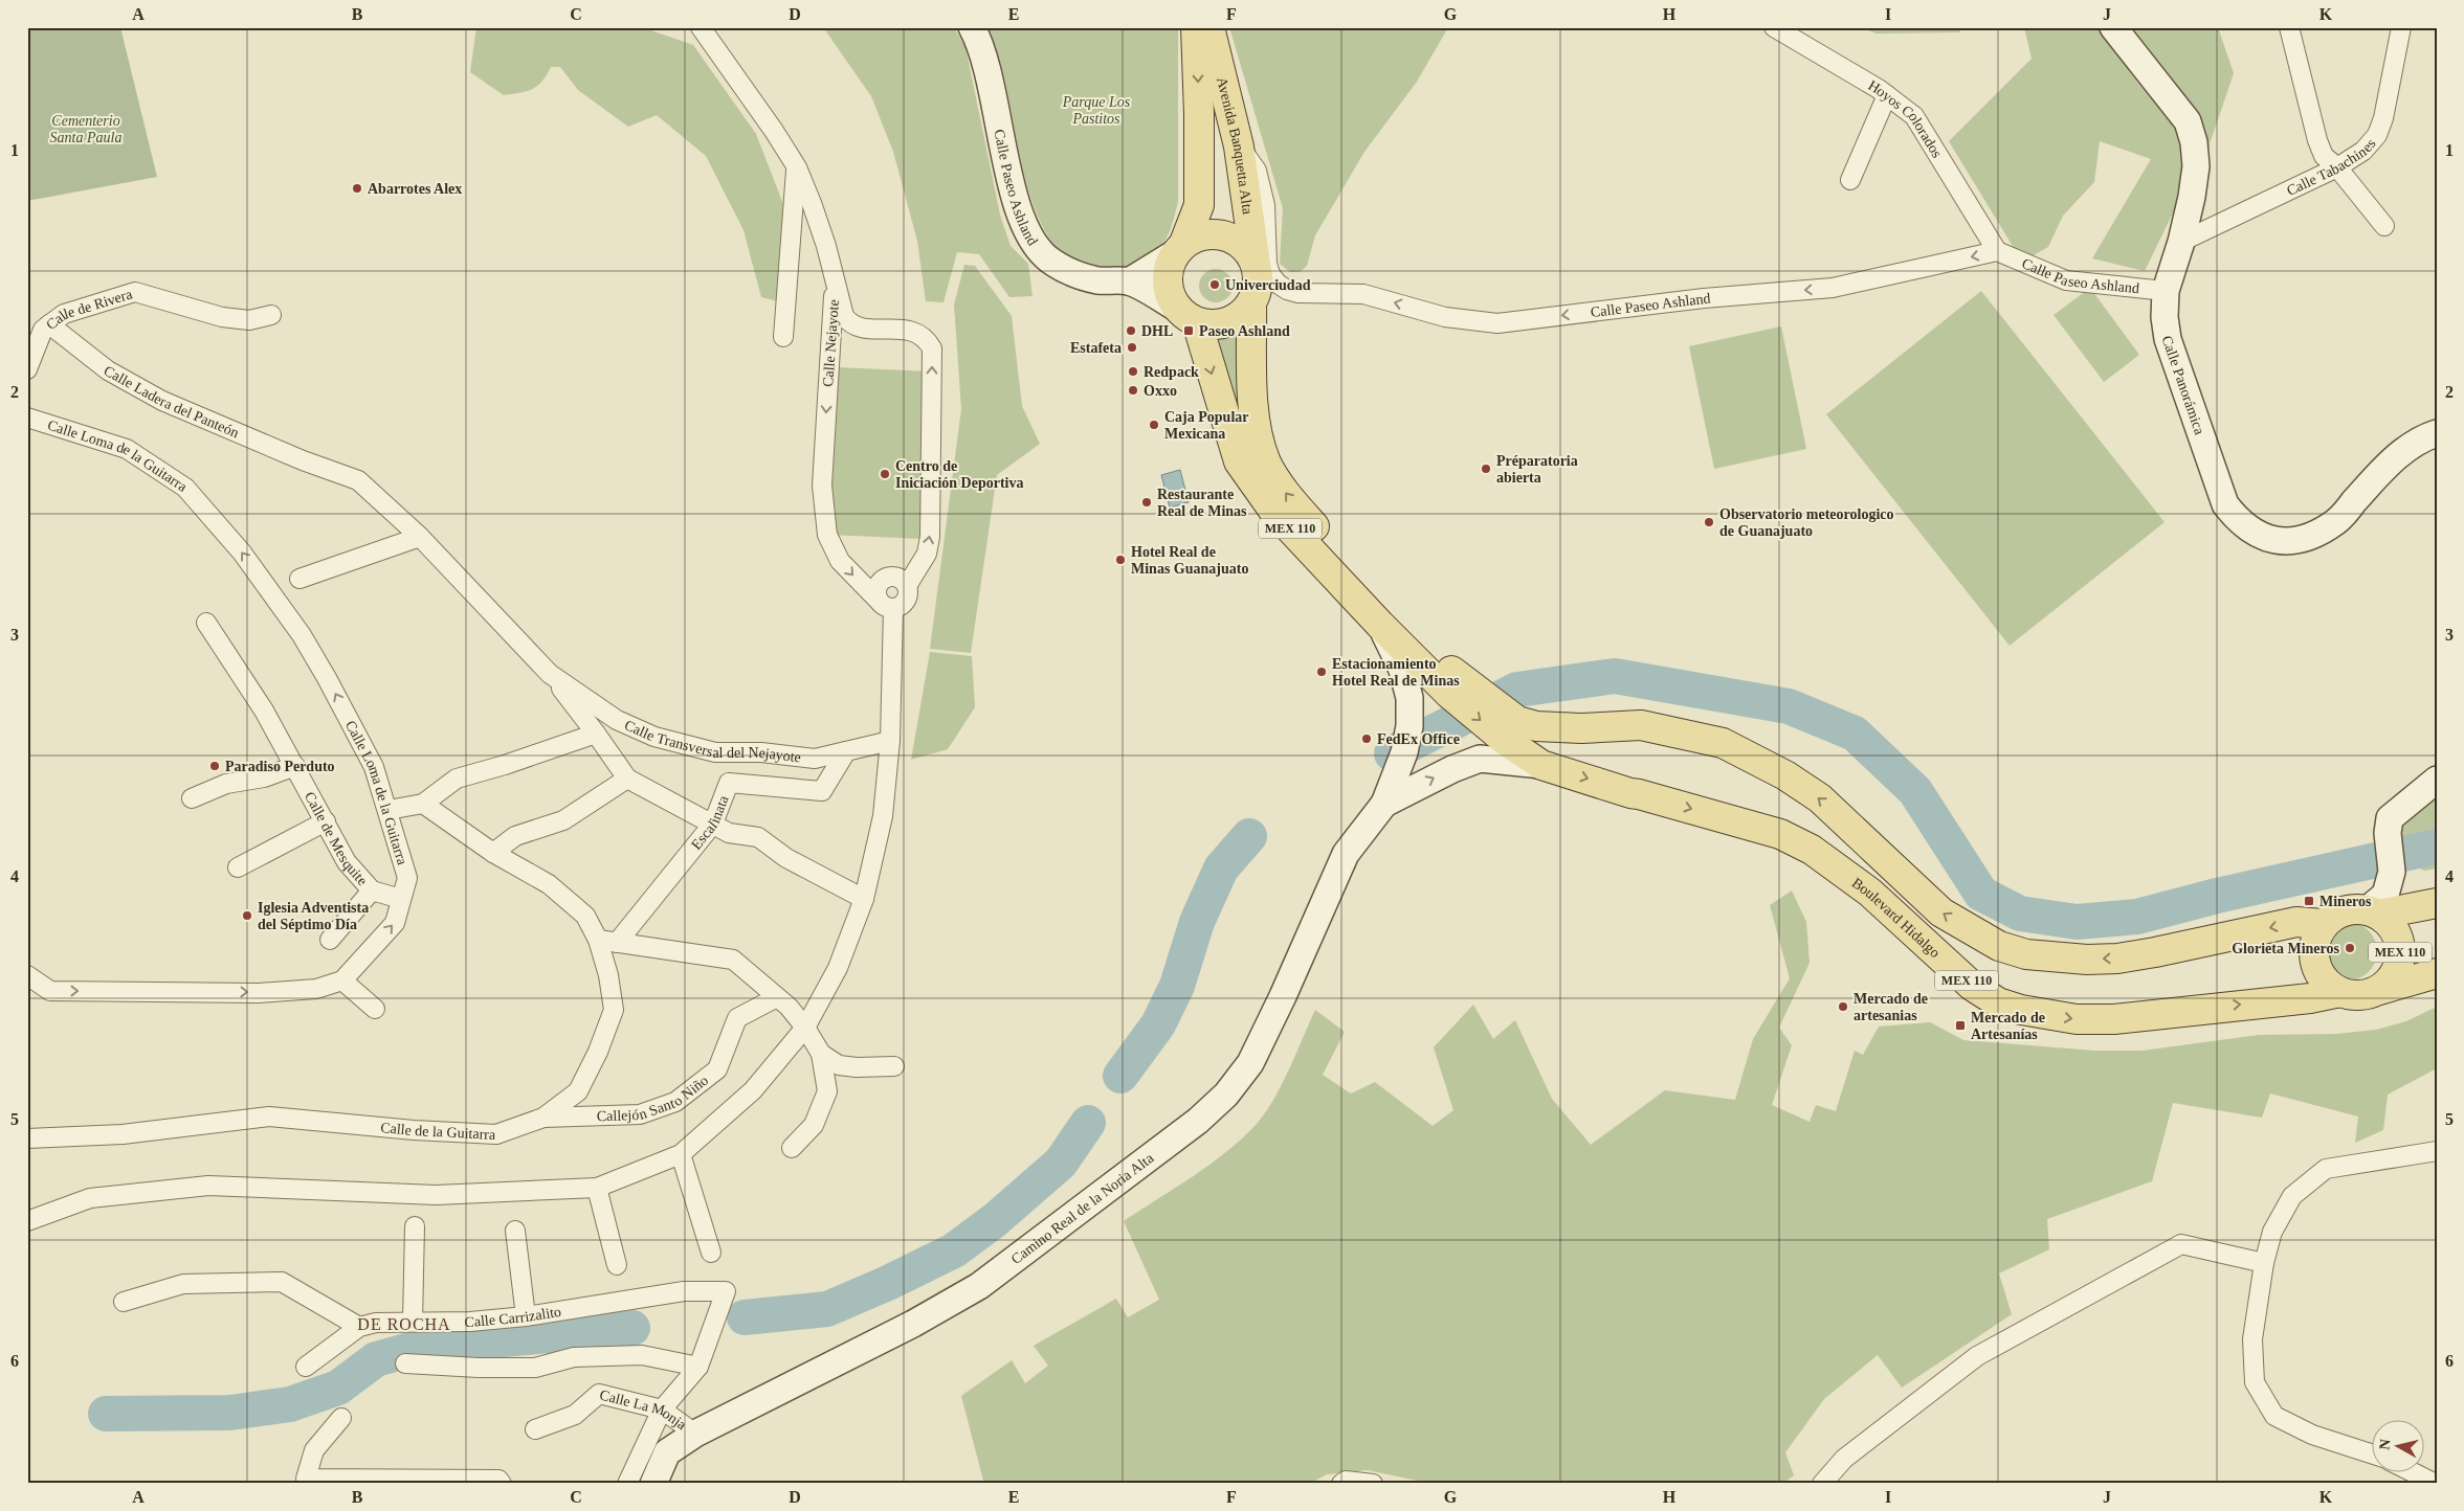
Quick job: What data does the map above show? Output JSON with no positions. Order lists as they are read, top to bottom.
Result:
{
  "streets": {
    "main road": ["Avenida Banquetta Alta", "MEX 110", "Boulevard Hidalgo"],
    "street": [
      "Hoyos Colorados",
      "Calle Tabachines",
      "Calle Paseo Ashland",
      "Calle de Rivera",
      "Calle Nejayote",
      "Calle Panorámica",
      "Calle Ladera del Panteón",
      "Calle Loma de la Guitarra",
      "Calle Transversal del Nejayote",
      "Escalinata",
      "Calle de Mesquite",
      "Callejón Santo Niño",
      "Calle de la Guitarra",
      "Camino Real de la Noria Alta",
      "Calle Carrizalito",
      "Calle La Monja"
    ]
  },
  "crossings": [
    ["Hoyos Colorados", "Calle Paseo Ashland"],
    ["Avenida Banquetta Alta", "Calle Paseo Ashland"],
    ["Avenida Banquetta Alta", "MEX 110"],
    ["Calle Tabachines", "Calle Panorámica"],
    ["Calle Paseo Ashland", "Calle Panorámica"],
    ["Calle Paseo Ashland", "MEX 110"],
    ["Calle de Rivera", "Calle Ladera del Panteón"],
    ["Calle Ladera del Panteón", "Calle Transversal del Nejayote"],
    ["Calle Loma de la Guitarra", "Calle de Mesquite"],
    ["MEX 110", "Boulevard Hidalgo"],
    ["Calle Transversal del Nejayote", "Escalinata"],
    ["Callejón Santo Niño", "Calle de la Guitarra"],
    ["Camino Real de la Noria Alta", "Calle La Monja"]
  ],
  "one_way": ["Calle Paseo Ashland"],
  "districts": ["DE ROCHA"],
  "parks": ["Parque Los Pastitos", "Cementerio Santa Paula"],
  "places": {
    "other": [
      "Abarrotes Alex",
      "Univerciudad",
      "DHL",
      "Estafeta",
      "Redpack",
      "Oxxo",
      "Caja Popular Mexicana",
      "Préparatoria abierta",
      "Centro de Iniciación Deportiva",
      "Restaurante Real de Minas",
      "Observatorio meteorologico de Guanajuato",
      "Hotel Real de Minas Guanajuato",
      "Estacionamiento Hotel Real de Minas",
      "FedEx Office",
      "Paradiso Perduto",
      "Iglesia Adventista del Séptimo Día",
      "Glorieta Mineros",
      "Mercado de artesanias"
    ],
    "transit": ["Paseo Ashland", "Mineros", "Mercado de Artesanías"]
  },
  "north": "left",
  "grid": {
    "columns": [
      "A",
      "B",
      "C",
      "D",
      "E",
      "F",
      "G",
      "H",
      "I",
      "J",
      "K"
    ],
    "rows": [
      "1",
      "2",
      "3",
      "4",
      "5",
      "6"
    ]
  }
}
